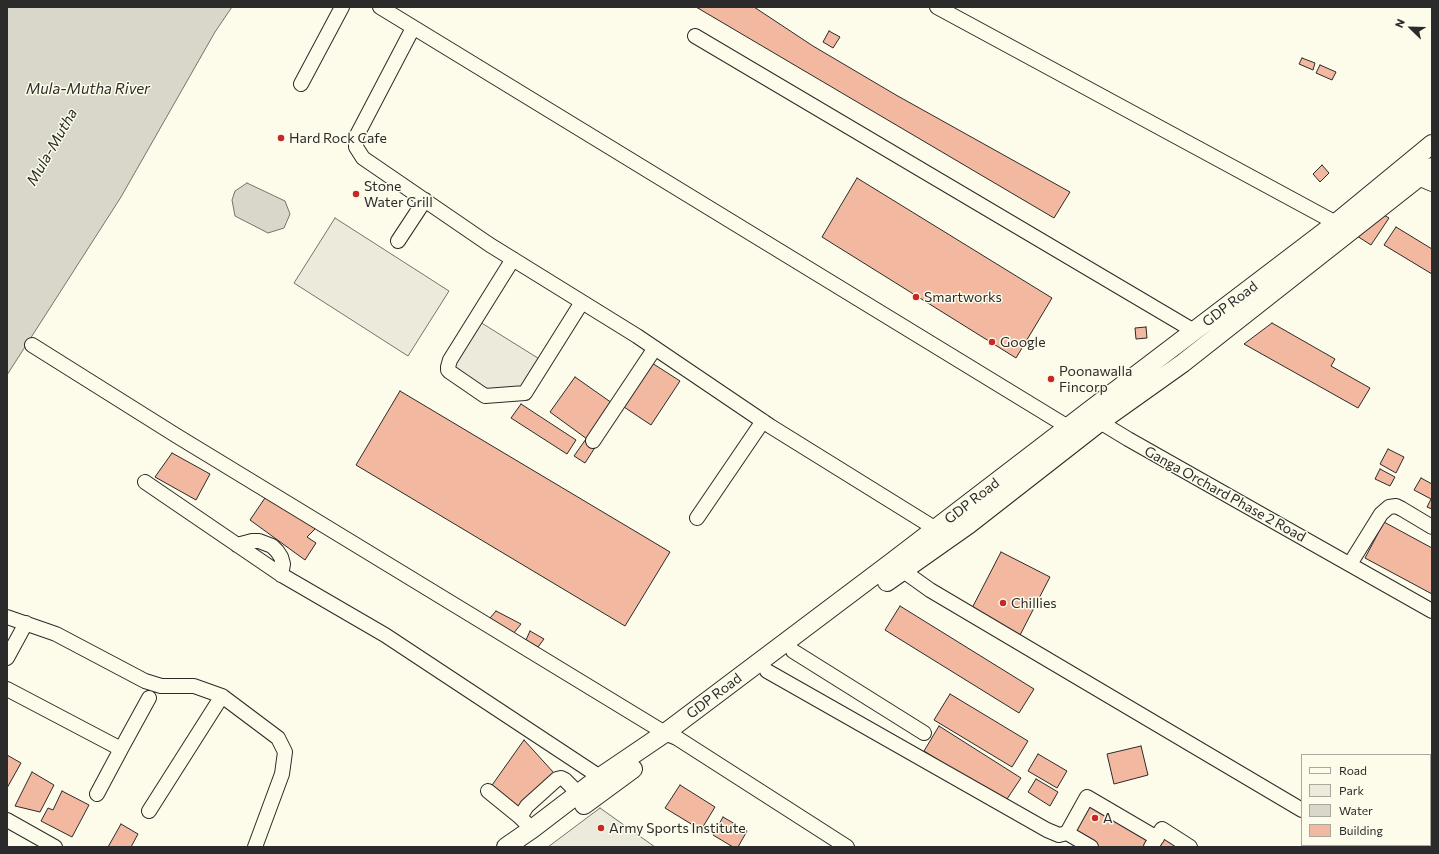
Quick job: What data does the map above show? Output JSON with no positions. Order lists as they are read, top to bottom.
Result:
{
  "streets": {
    "main road": ["GDP Road"],
    "street": ["Ganga Orchard Phase 2 Road"]
  },
  "crossings": [
    ["GDP Road", "Ganga Orchard Phase 2 Road"]
  ],
  "water": ["Mula-Mutha River", "Mula-Mutha"],
  "places": [
    "Hard Rock Cafe",
    "Stone Water Grill",
    "Smartworks",
    "Google",
    "Poonawalla Fincorp",
    "Chillies",
    "A",
    "Army Sports Institute"
  ],
  "legend": [
    "Road",
    "Park",
    "Water",
    "Building"
  ],
  "north": "top left"
}
